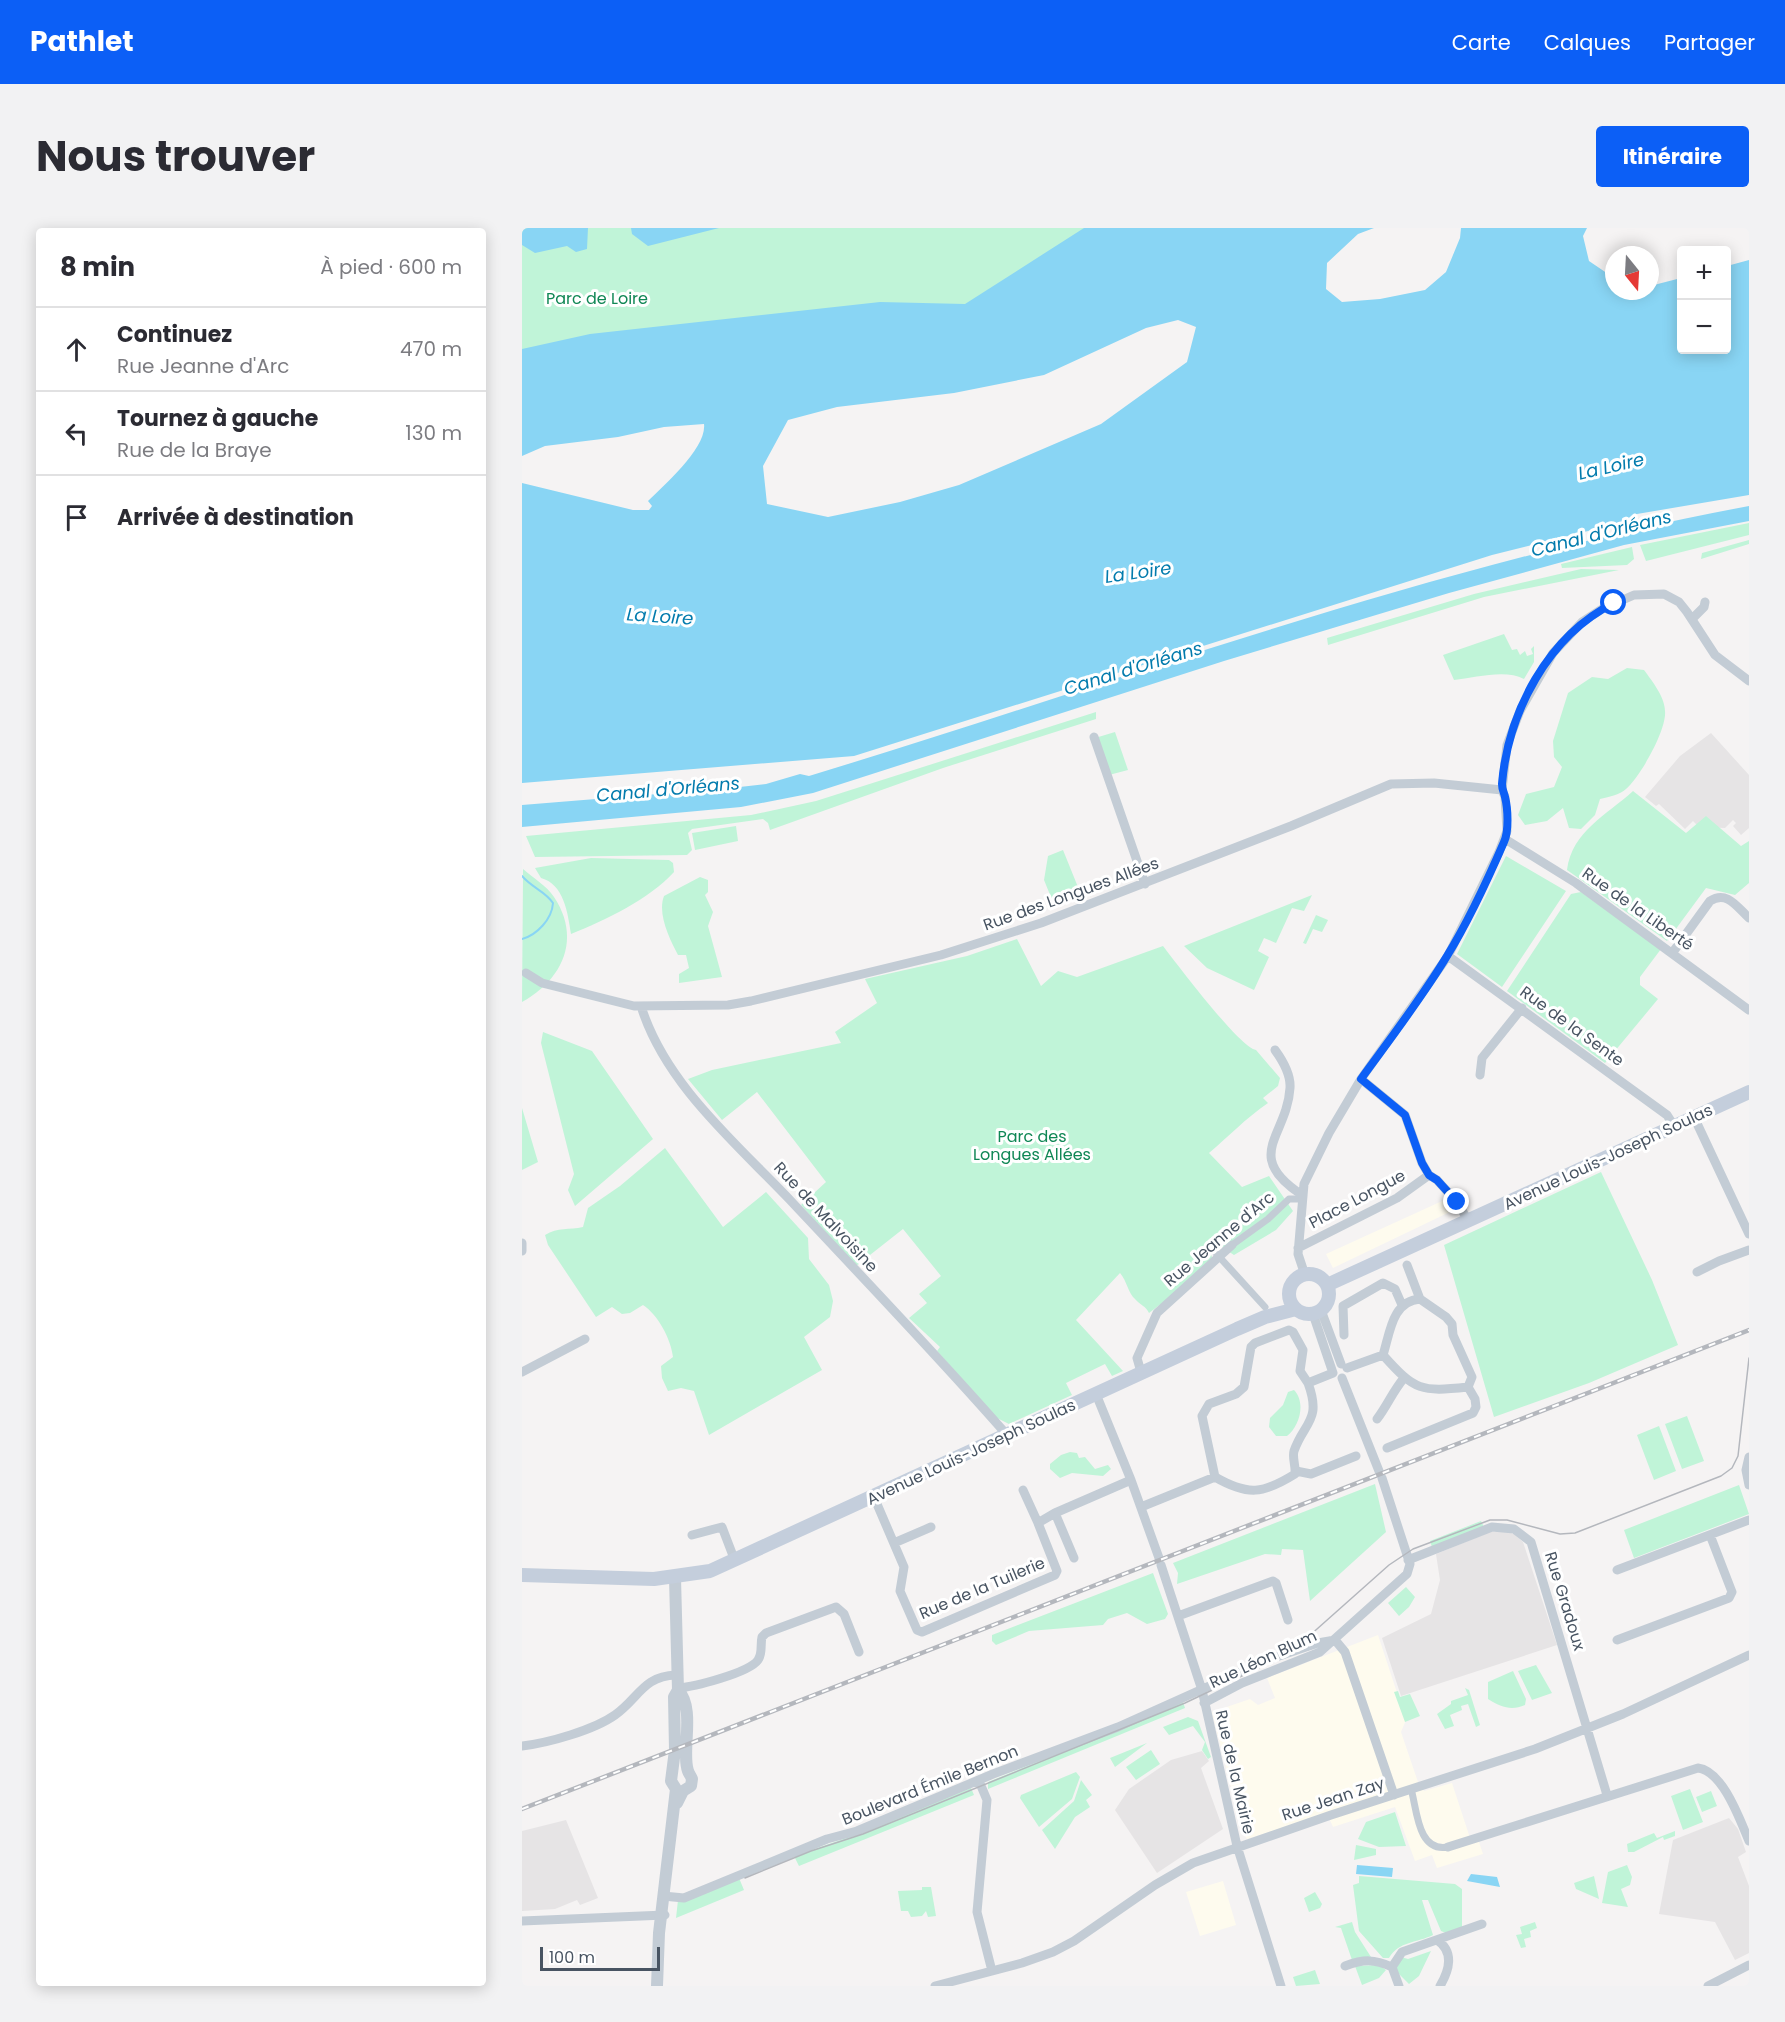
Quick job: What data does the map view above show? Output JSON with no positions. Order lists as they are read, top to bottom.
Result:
{
  "streets": {
    "main road": ["Avenue Louis-Joseph Soulas"],
    "street": [
      "Rue des Longues Allées",
      "Rue de la Liberté",
      "Rue de la Sente",
      "Place Longue",
      "Rue de Malvoisine",
      "Rue Jeanne d'Arc",
      "Rue de la Tuilerie",
      "Rue Gradoux",
      "Rue Léon Blum",
      "Rue de la Mairie",
      "Boulevard Émile Bernon",
      "Rue Jean Zay"
    ]
  },
  "crossings": [
    ["Rue des Longues Allées", "Rue de Malvoisine"],
    ["Rue de la Sente", "Avenue Louis-Joseph Soulas"],
    ["Avenue Louis-Joseph Soulas", "Rue de Malvoisine"],
    ["Avenue Louis-Joseph Soulas", "Rue Jeanne d'Arc"],
    ["Avenue Louis-Joseph Soulas", "Rue de la Tuilerie"],
    ["Avenue Louis-Joseph Soulas", "Rue de la Mairie"],
    ["Rue Gradoux", "Rue Léon Blum"],
    ["Rue Gradoux", "Rue Jean Zay"],
    ["Rue Léon Blum", "Rue de la Mairie"],
    ["Rue Léon Blum", "Boulevard Émile Bernon"],
    ["Rue de la Mairie", "Boulevard Émile Bernon"],
    ["Rue de la Mairie", "Rue Jean Zay"]
  ],
  "water": ["La Loire", "Canal d'Orléans"],
  "parks": ["Parc de Loire", "Parc des Longues Allées"],
  "scale_bar": "100 m",
  "north": "bottom",
  "page": {
    "header": "Pathlet",
    "nav": ["Carte", "Calques", "Partager"],
    "title": "Nous trouver",
    "buttons": "Itinéraire",
    "heading": ["8 min", "À pied · 600 m"],
    "map_buttons": ["+", "−"],
    "list": [
      ["Continuez", "Rue Jeanne d'Arc", "470 m"],
      ["Tournez à gauche", "Rue de la Braye", "130 m"],
      "Arrivée à destination"
    ],
    "scale": "100 m"
  }
}
